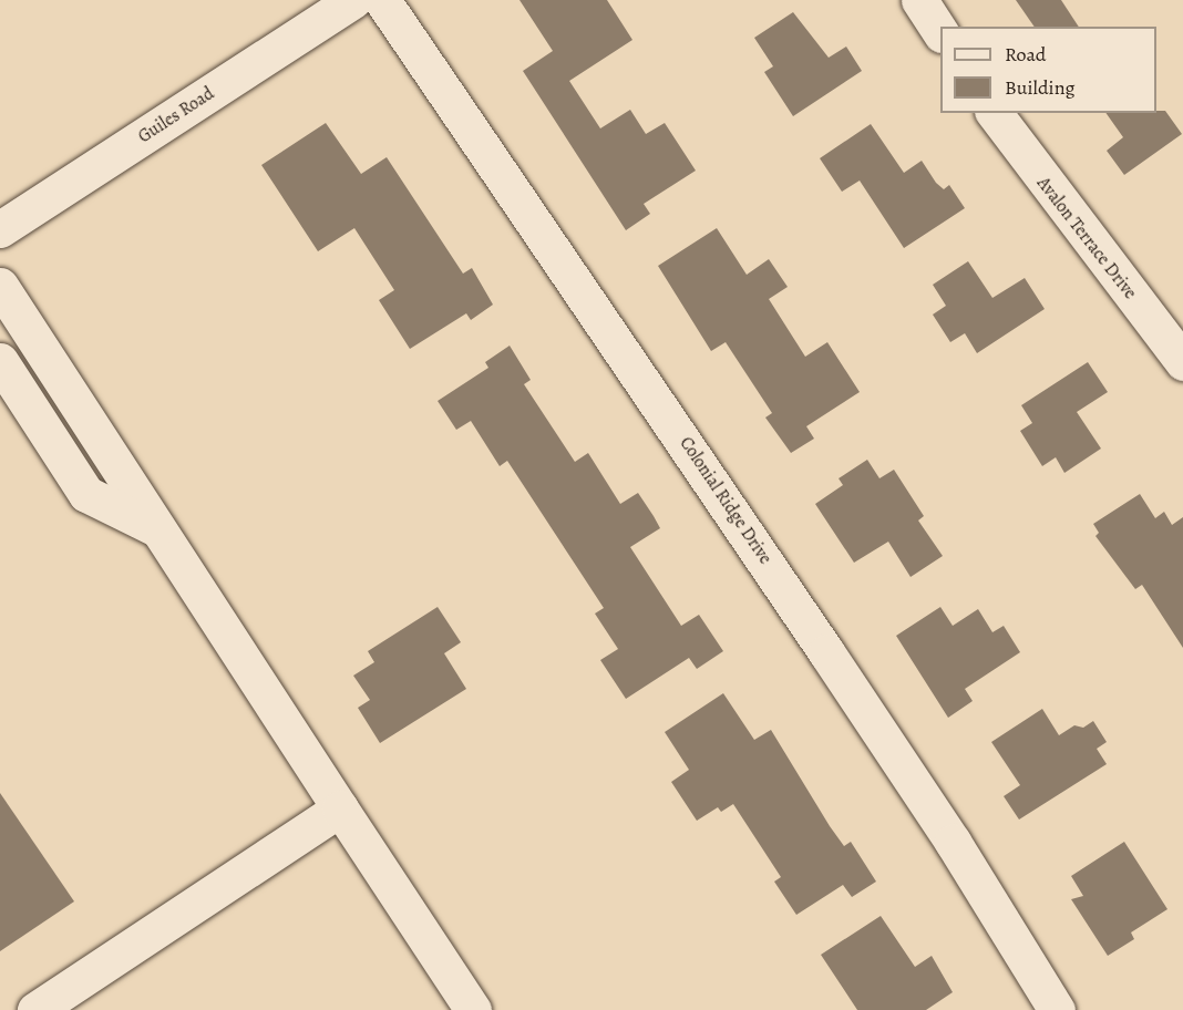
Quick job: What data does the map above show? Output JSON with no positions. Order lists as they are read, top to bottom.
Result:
{
  "streets": {
    "street": ["Guiles Road", "Avalon Terrace Drive", "Colonial Ridge Drive"]
  },
  "legend": ["Road", "Building"]
}
